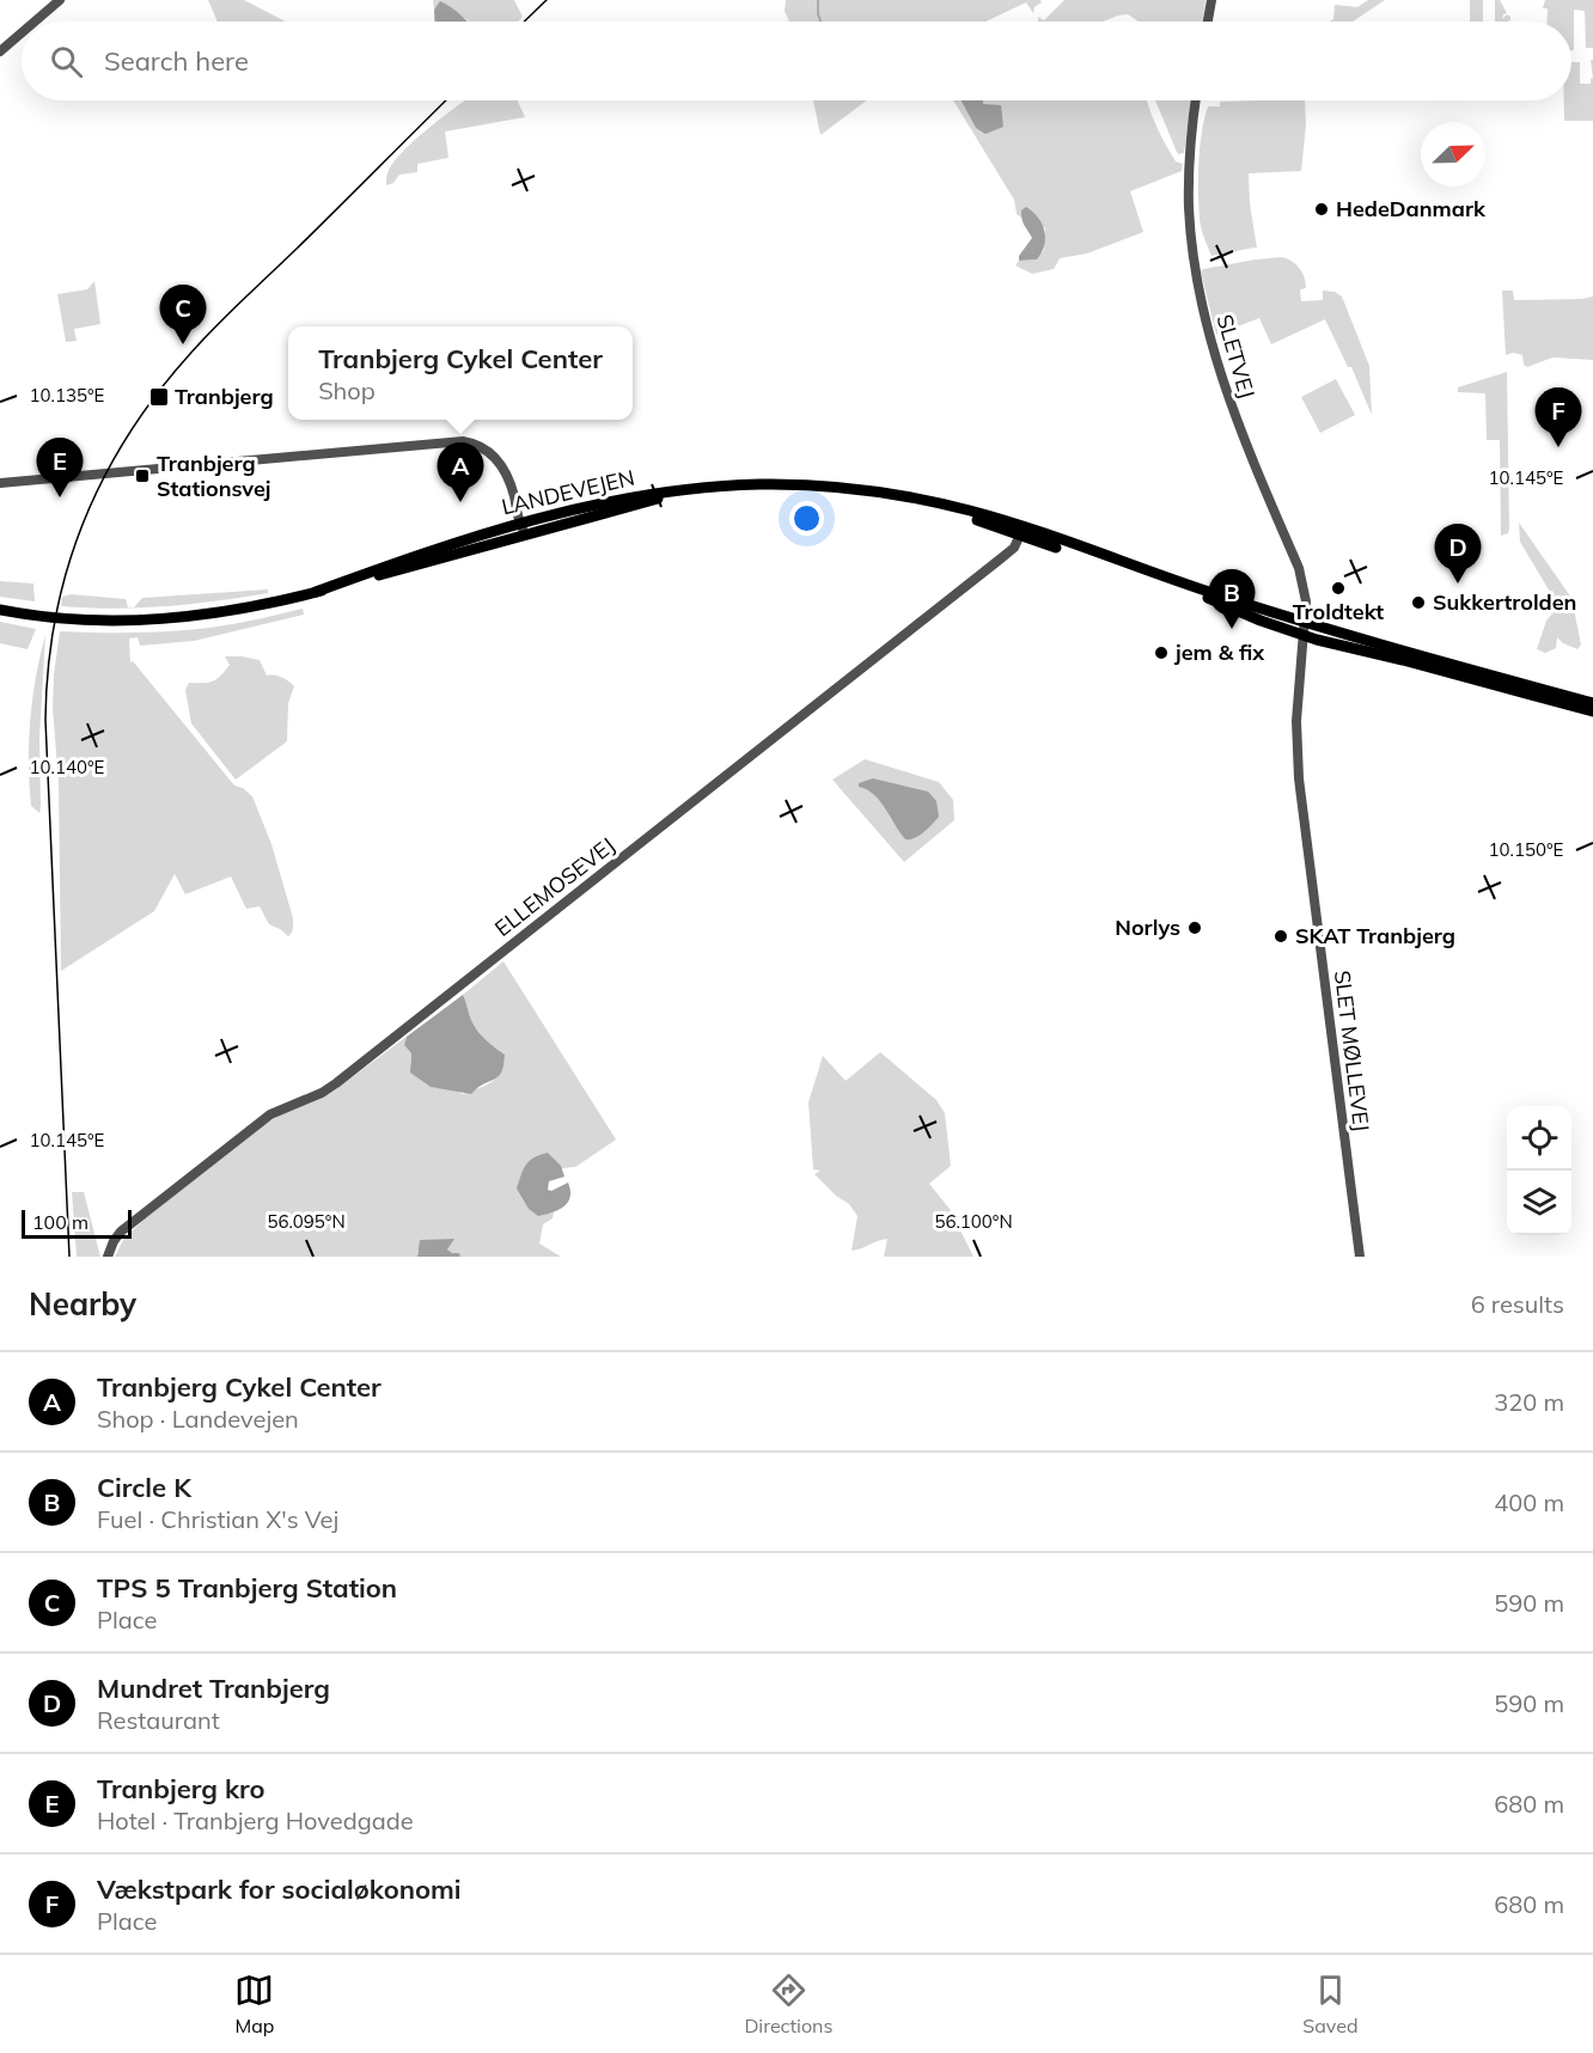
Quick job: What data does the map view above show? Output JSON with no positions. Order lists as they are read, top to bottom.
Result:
{
  "streets": {
    "main road": ["LANDEVEJEN"],
    "street": ["SLETVEJ", "ELLEMOSEVEJ", "SLET MØLLEVEJ"]
  },
  "crossings": [
    ["SLETVEJ", "SLET MØLLEVEJ"],
    ["LANDEVEJEN", "ELLEMOSEVEJ"]
  ],
  "places": {
    "other": [
      "HedeDanmark",
      "Troldtekt",
      "Sukkertrolden",
      "jem & fix",
      "Norlys",
      "SKAT Tranbjerg"
    ],
    "transit": ["Tranbjerg", "Tranbjerg Stationsvej"]
  },
  "scale_bar": "100 m",
  "north": "top right",
  "page": {
    "search": "Search here",
    "pins": [
      "C",
      "F",
      "E",
      "A",
      "D",
      "B"
    ],
    "popup": ["Tranbjerg Cykel Center", "Shop"],
    "scale": "100 m",
    "heading": ["Nearby", "6 results"],
    "list": [
      {
        "mark": "A",
        "name": "Tranbjerg Cykel Center",
        "note": "Shop · Landevejen",
        "value": "320 m"
      },
      {
        "mark": "B",
        "name": "Circle K",
        "note": "Fuel · Christian X's Vej",
        "value": "400 m"
      },
      {
        "mark": "C",
        "name": "TPS 5 Tranbjerg Station",
        "note": "Place",
        "value": "590 m"
      },
      {
        "mark": "D",
        "name": "Mundret Tranbjerg",
        "note": "Restaurant",
        "value": "590 m"
      },
      {
        "mark": "E",
        "name": "Tranbjerg kro",
        "note": "Hotel · Tranbjerg Hovedgade",
        "value": "680 m"
      },
      {
        "mark": "F",
        "name": "Vækstpark for socialøkonomi",
        "note": "Place",
        "value": "680 m"
      }
    ],
    "nav": ["Map", "Directions", "Saved"]
  },
  "coordinates": [
    "10.135°E",
    "10.145°E",
    "10.140°E",
    "10.150°E",
    "56.095°N",
    "56.100°N"
  ]
}
